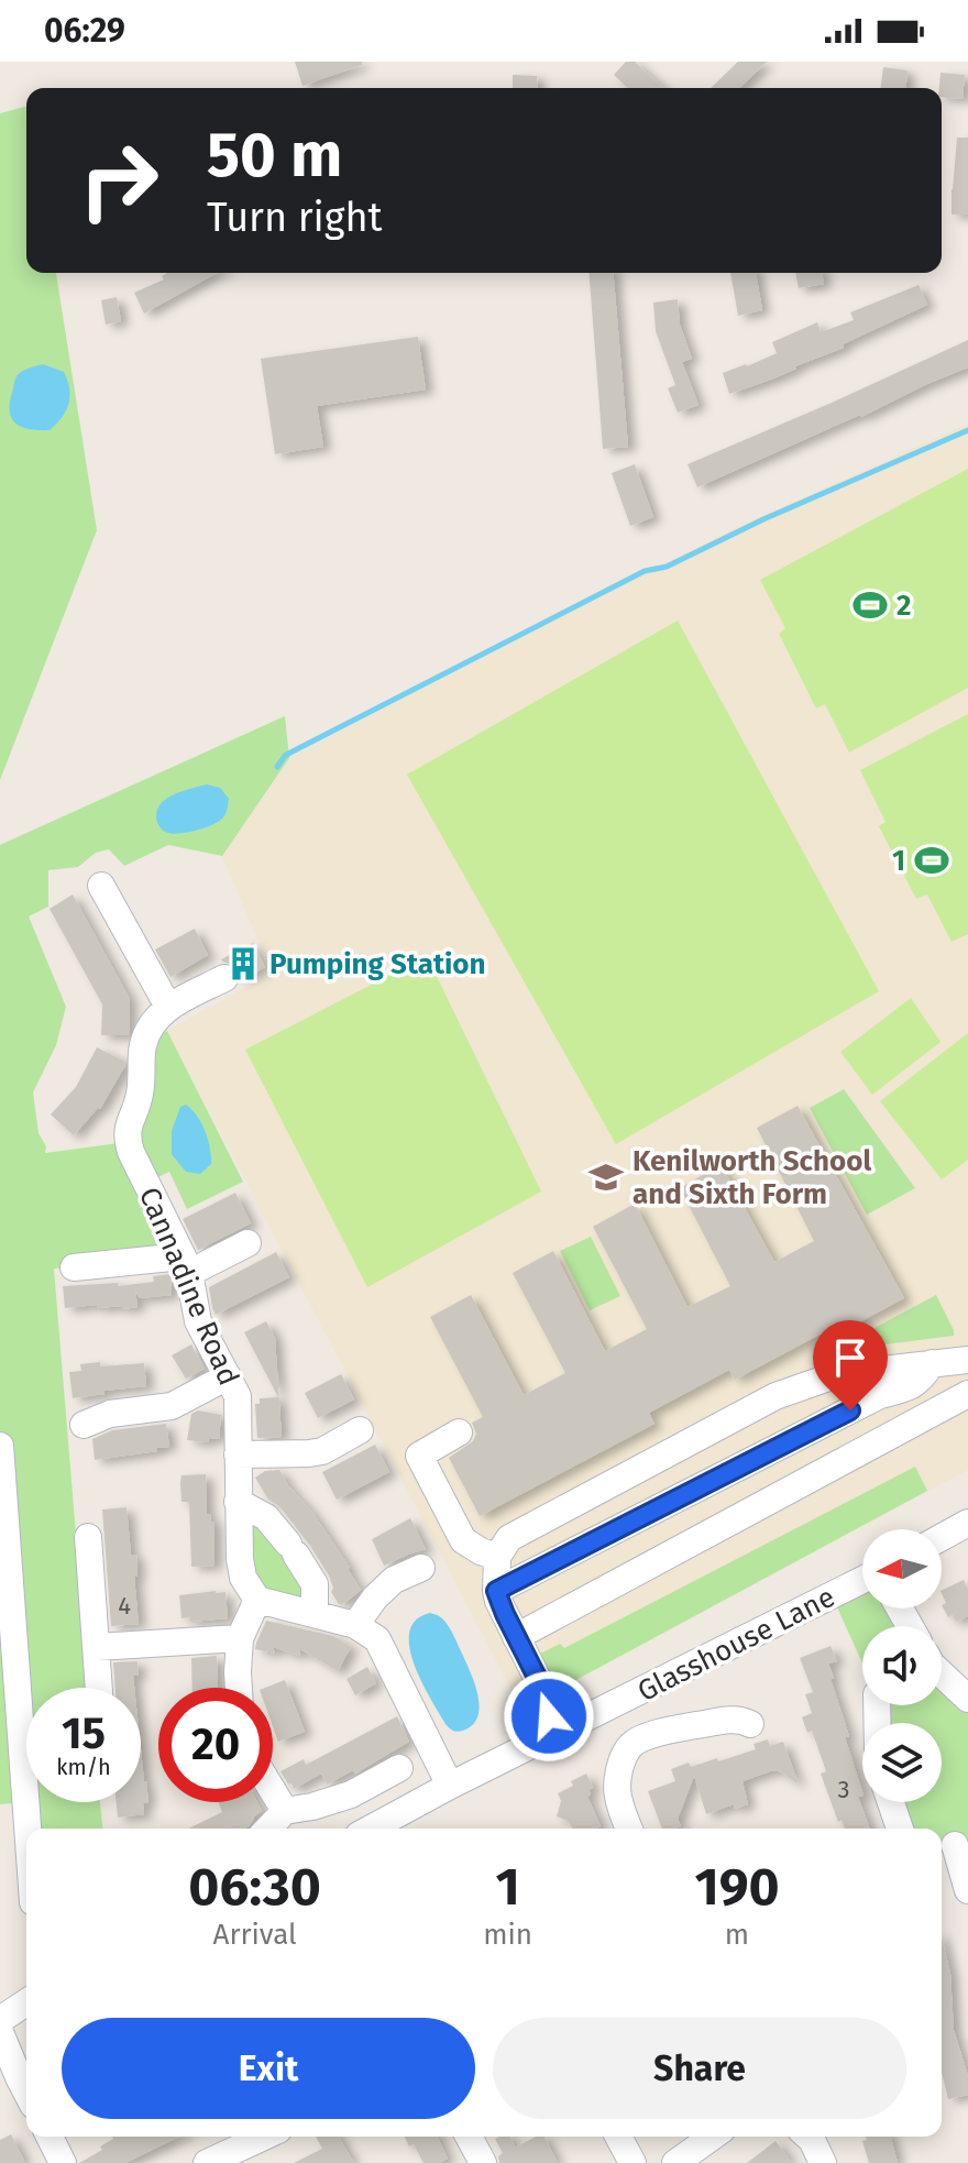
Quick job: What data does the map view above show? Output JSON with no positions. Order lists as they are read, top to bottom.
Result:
{
  "streets": {
    "street": ["Cannadine Road", "Glasshouse Lane"]
  },
  "places": {
    "sports": ["2", "1"],
    "building": ["Pumping Station"],
    "school or university": ["Kenilworth School and Sixth Form"]
  },
  "house_numbers": ["4", "3"],
  "north": "left",
  "page": {
    "status": "06:29",
    "turn": ["50 m", "Turn right"],
    "speed": "15 km/h",
    "limit": "20",
    "eta": [
      "06:30",
      "Arrival",
      "1",
      "min",
      "190",
      "m"
    ],
    "buttons": ["Exit", "Share"]
  }
}
